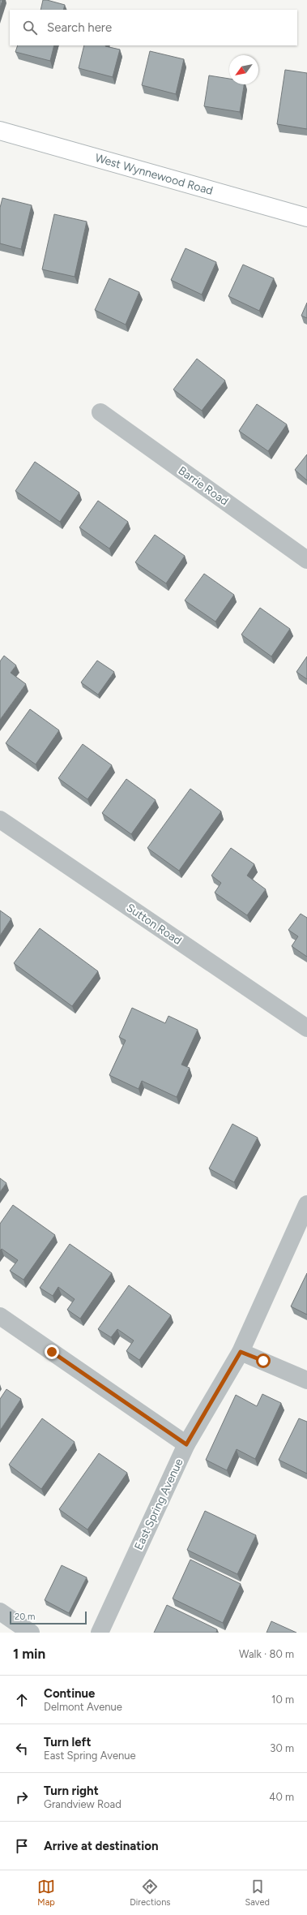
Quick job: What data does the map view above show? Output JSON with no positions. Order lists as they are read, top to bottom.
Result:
{
  "streets": {
    "main road": ["West Wynnewood Road"],
    "street": ["Barrie Road", "Sutton Road", "East Spring Avenue"]
  },
  "scale_bar": "20 m",
  "north": "bottom left",
  "page": {
    "search": "Search here",
    "scale": "20 m",
    "heading": ["1 min", "Walk · 80 m"],
    "list": [
      ["Continue", "Delmont Avenue", "10 m"],
      ["Turn left", "East Spring Avenue", "30 m"],
      ["Turn right", "Grandview Road", "40 m"],
      "Arrive at destination"
    ],
    "nav": ["Map", "Directions", "Saved"]
  }
}
